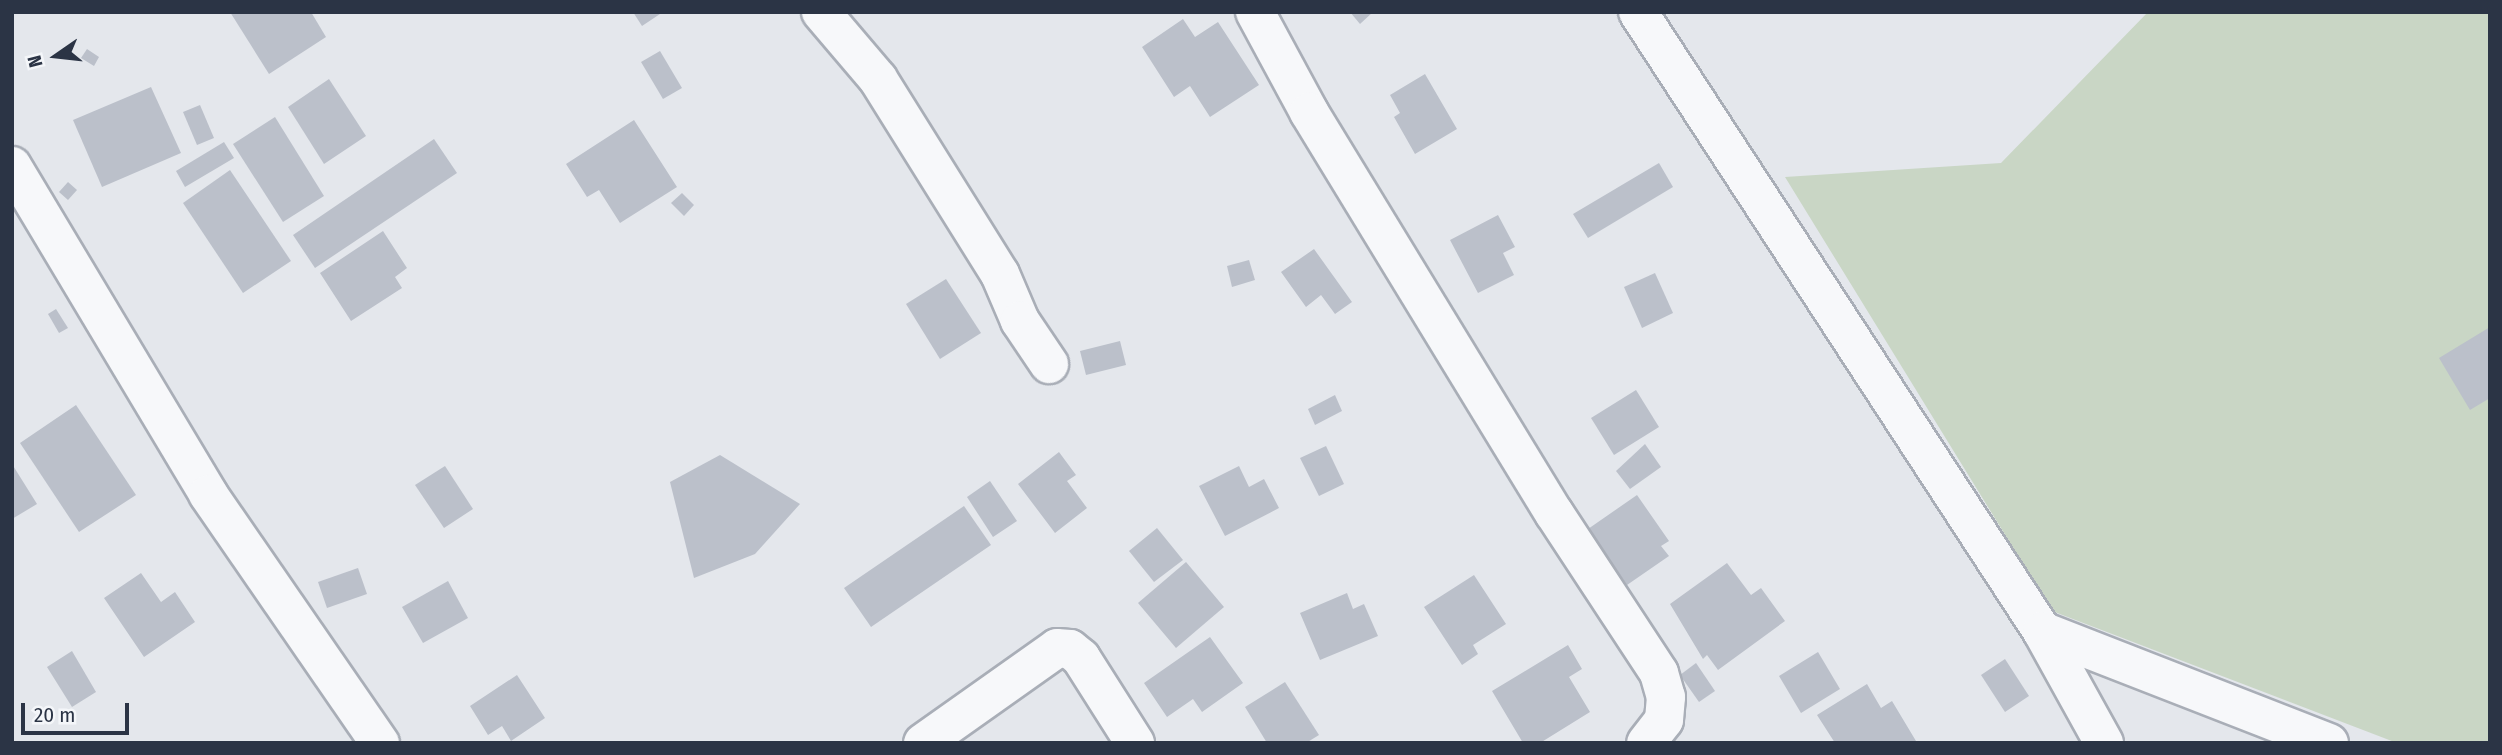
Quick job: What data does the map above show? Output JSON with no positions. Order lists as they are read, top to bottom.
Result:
{
  "scale_bar": "20 m",
  "north": "left"
}
